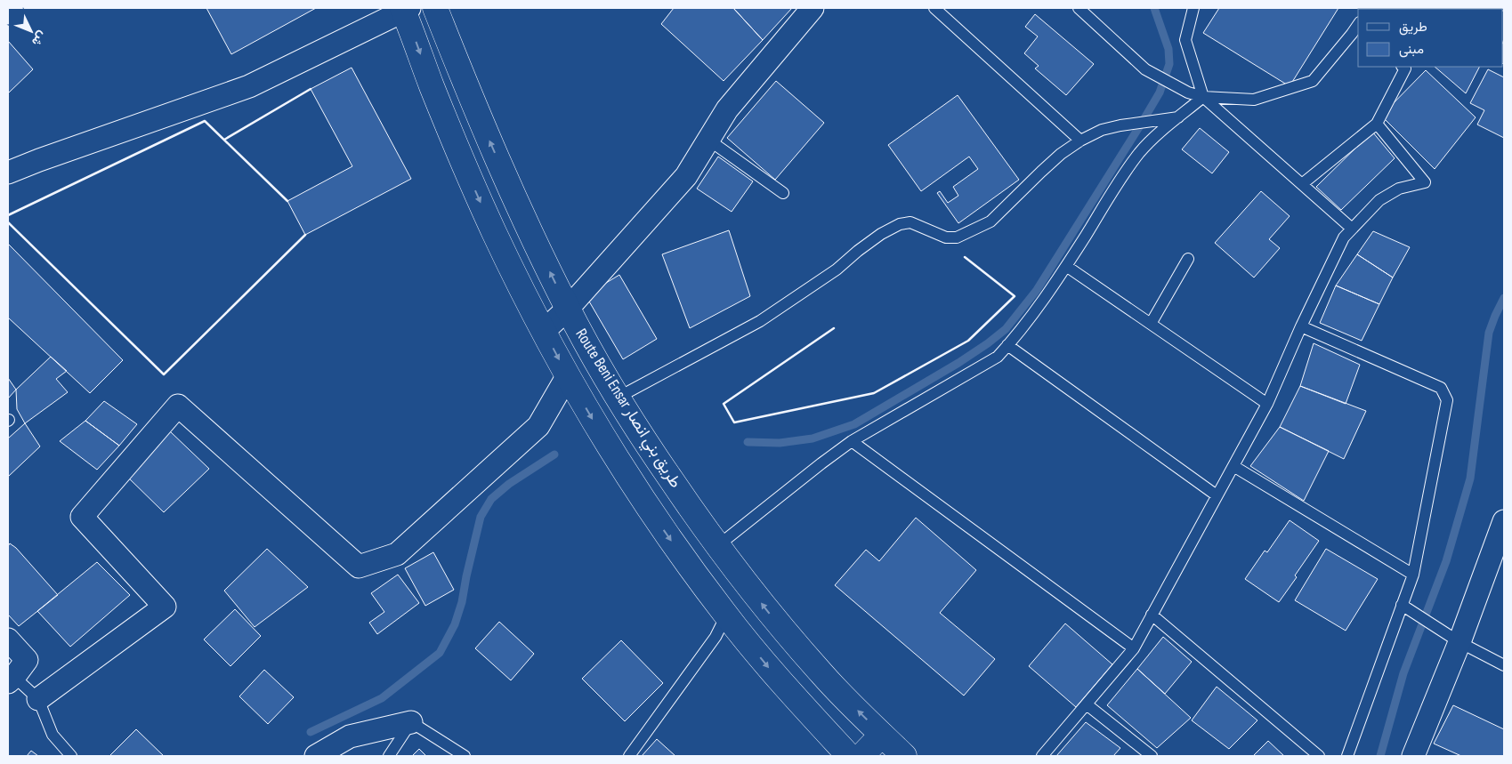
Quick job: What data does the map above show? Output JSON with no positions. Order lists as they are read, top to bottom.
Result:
{
  "streets": {
    "highway": ["Route Beni Ensar طريق بني انصار"]
  },
  "legend": ["طريق", "مبنى"],
  "north": "bottom right"
}
